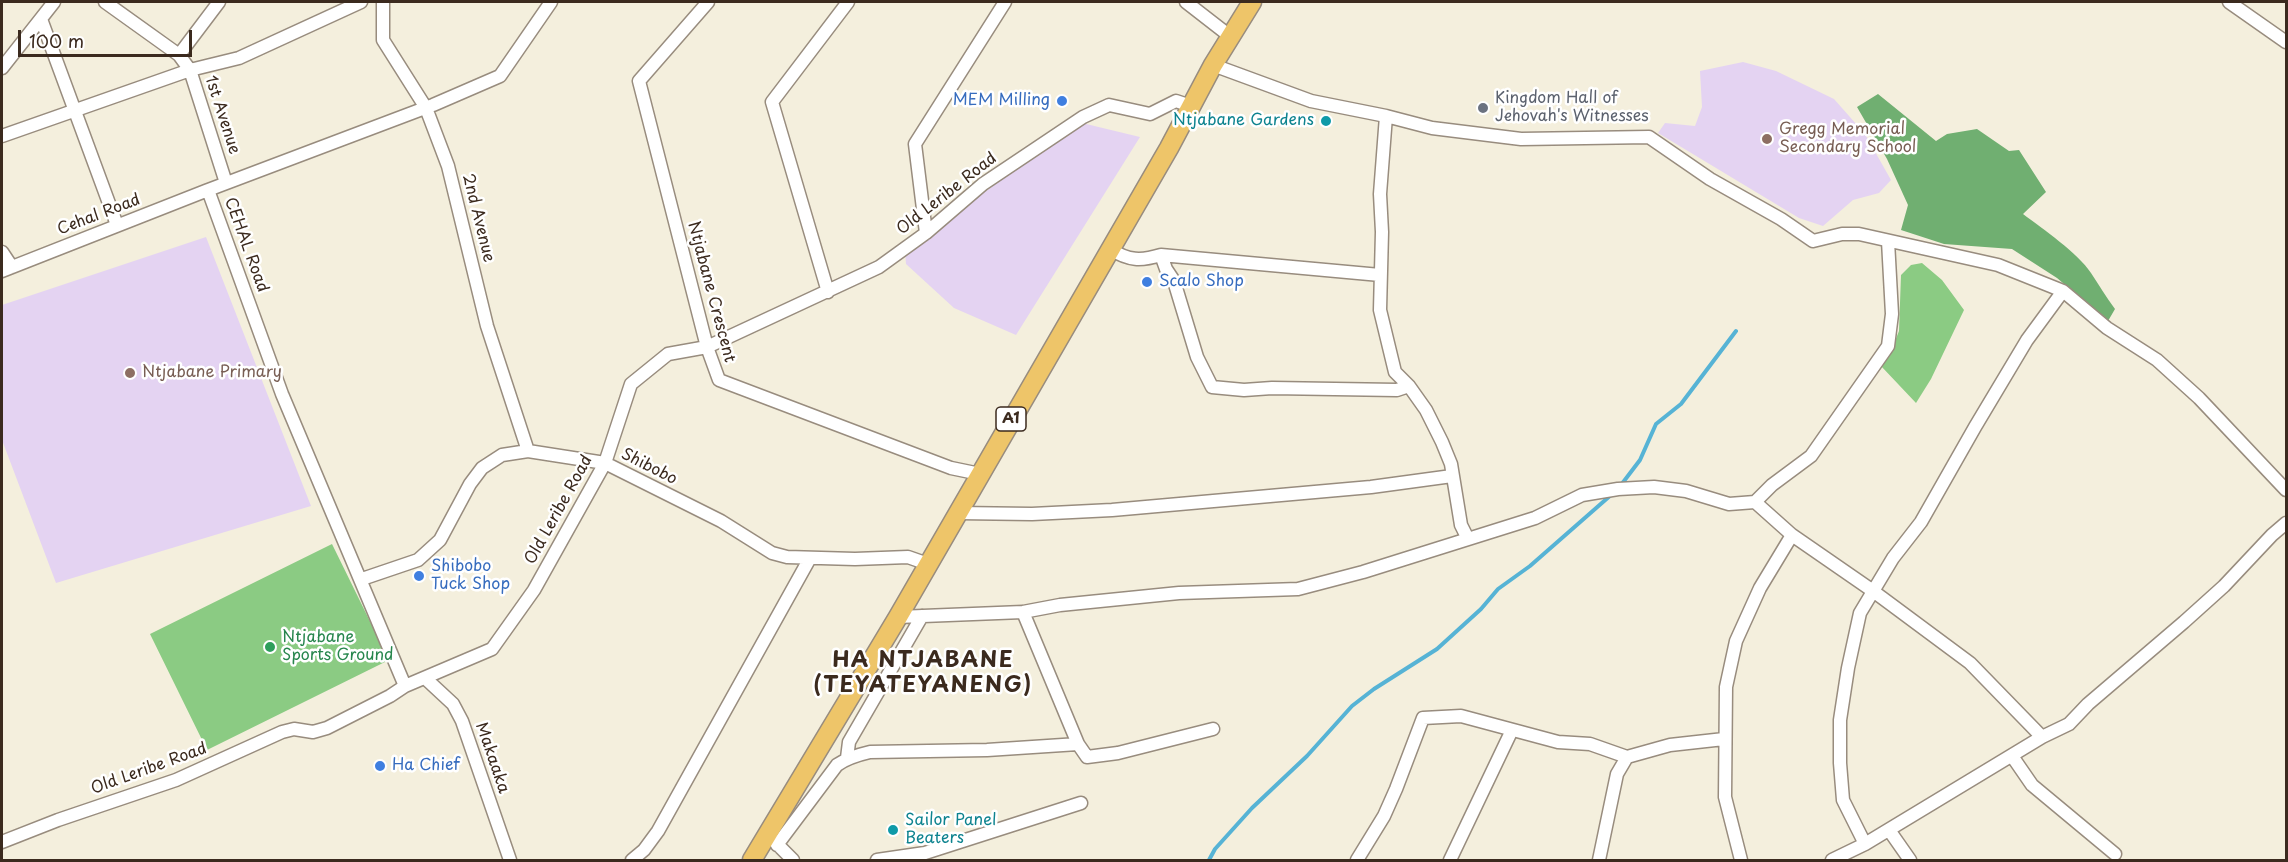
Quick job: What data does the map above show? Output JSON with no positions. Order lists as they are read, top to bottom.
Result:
{
  "streets": {
    "main road": ["A1"],
    "street": [
      "1st Avenue",
      "Old Leribe Road",
      "Cehal Road",
      "2nd Avenue",
      "CEHAL Road",
      "Ntjabane Crescent",
      "Shibobo",
      "Makaaka"
    ]
  },
  "crossings": [
    ["1st Avenue", "CEHAL Road"],
    ["Old Leribe Road", "CEHAL Road"],
    ["Old Leribe Road", "Ntjabane Crescent"],
    ["Old Leribe Road", "A1"],
    ["Old Leribe Road", "Shibobo"],
    ["Old Leribe Road", "Makaaka"],
    ["Cehal Road", "CEHAL Road"],
    ["2nd Avenue", "CEHAL Road"],
    ["2nd Avenue", "Shibobo"],
    ["CEHAL Road", "Shibobo"],
    ["Ntjabane Crescent", "A1"],
    ["A1", "Shibobo"]
  ],
  "districts": ["HA NTJABANE (TEYATEYANENG)"],
  "places": [
    "MEM Milling",
    "Kingdom Hall of Jehovah's Witnesses",
    "Ntjabane Gardens",
    "Gregg Memorial Secondary School",
    "Scalo Shop",
    "Ntjabane Primary",
    "Shibobo Tuck Shop",
    "Ntjabane Sports Ground",
    "Ha Chief",
    "Sailor Panel Beaters"
  ],
  "scale_bar": "100 m"
}
